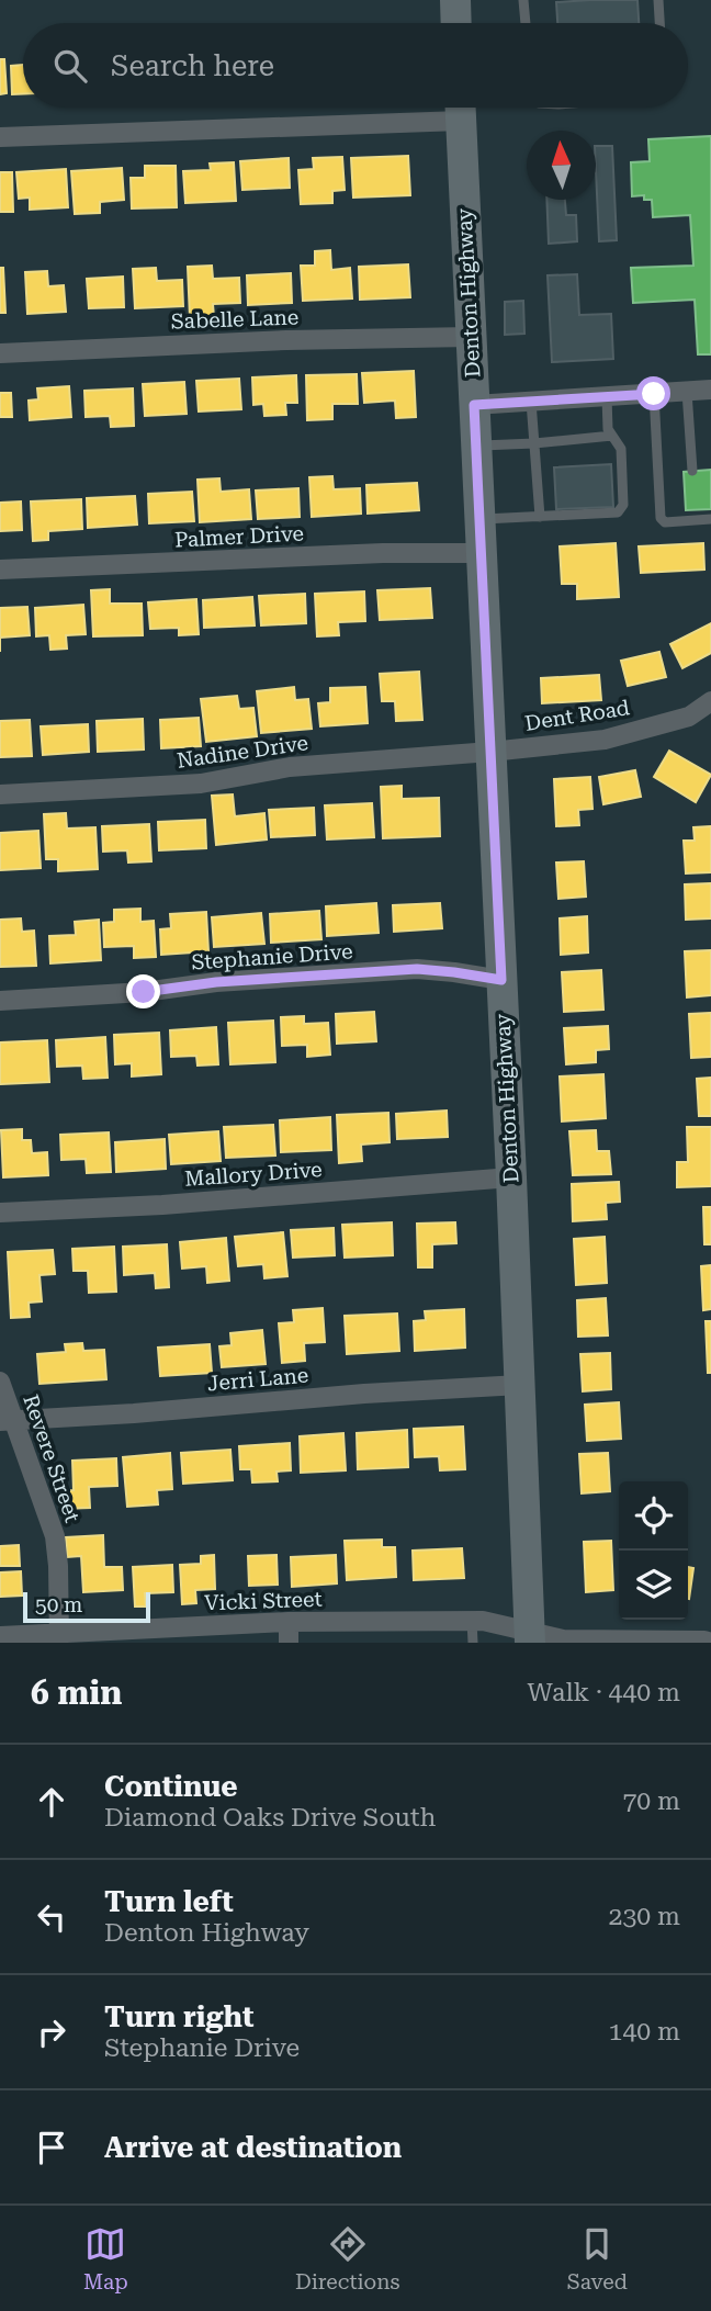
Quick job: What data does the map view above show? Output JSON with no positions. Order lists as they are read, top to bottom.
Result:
{
  "streets": {
    "main road": ["Denton Highway"],
    "street": [
      "Sabelle Lane",
      "Palmer Drive",
      "Dent Road",
      "Nadine Drive",
      "Stephanie Drive",
      "Mallory Drive",
      "Jerri Lane",
      "Revere Street",
      "Vicki Street"
    ]
  },
  "crossings": [
    ["Denton Highway", "Sabelle Lane"],
    ["Denton Highway", "Palmer Drive"],
    ["Denton Highway", "Dent Road"],
    ["Denton Highway", "Nadine Drive"],
    ["Denton Highway", "Stephanie Drive"],
    ["Denton Highway", "Mallory Drive"],
    ["Denton Highway", "Jerri Lane"],
    ["Denton Highway", "Vicki Street"],
    ["Dent Road", "Nadine Drive"],
    ["Jerri Lane", "Revere Street"],
    ["Revere Street", "Vicki Street"]
  ],
  "scale_bar": "50 m",
  "north": "top",
  "page": {
    "search": "Search here",
    "scale": "50 m",
    "heading": ["6 min", "Walk · 440 m"],
    "list": [
      ["Continue", "Diamond Oaks Drive South", "70 m"],
      ["Turn left", "Denton Highway", "230 m"],
      ["Turn right", "Stephanie Drive", "140 m"],
      "Arrive at destination"
    ],
    "nav": ["Map", "Directions", "Saved"]
  }
}
